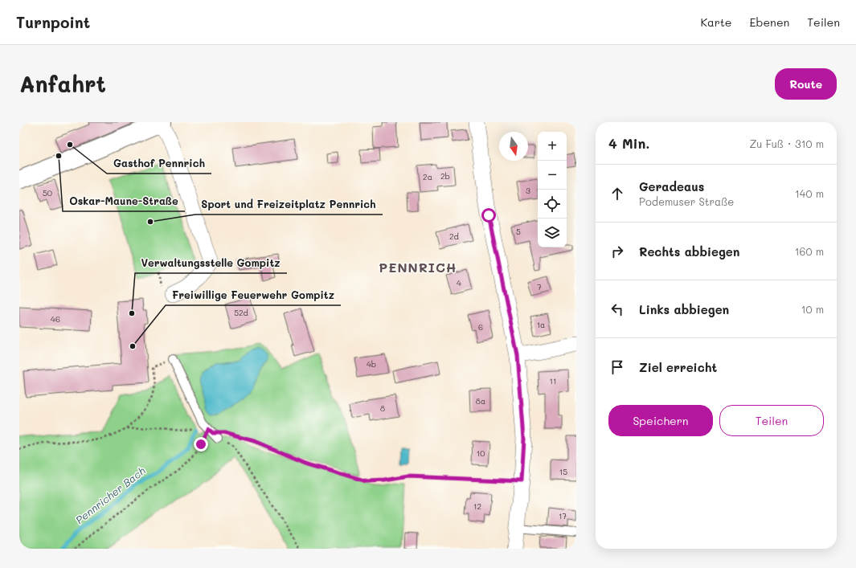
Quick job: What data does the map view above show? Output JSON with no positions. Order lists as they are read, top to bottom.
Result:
{
  "districts": ["PENNRICH"],
  "water": ["Pennricher Bach"],
  "places": [
    "Gasthof Pennrich",
    "Oskar-Maune-Straße",
    "Sport und Freizeitplatz Pennrich",
    "Verwaltungsstelle Gompitz",
    "Freiwillige Feuerwehr Gompitz"
  ],
  "house_numbers": [
    "2b",
    "2a",
    "3",
    "50",
    "5",
    "2d",
    "4",
    "7",
    "52d",
    "46",
    "1a",
    "6",
    "4b",
    "11",
    "8a",
    "8",
    "10",
    "15",
    "12",
    "17"
  ],
  "north": "bottom",
  "page": {
    "header": "Turnpoint",
    "nav": ["Karte", "Ebenen", "Teilen"],
    "buttons": [
      "Route",
      ["Speichern", "Teilen"]
    ],
    "title": "Anfahrt",
    "heading": ["4 Min.", "Zu Fuß · 310 m"],
    "map_buttons": ["+", "−"],
    "list": [
      ["Geradeaus", "Podemuser Straße", "140 m"],
      ["Rechts abbiegen", "160 m"],
      ["Links abbiegen", "10 m"],
      "Ziel erreicht"
    ]
  }
}
